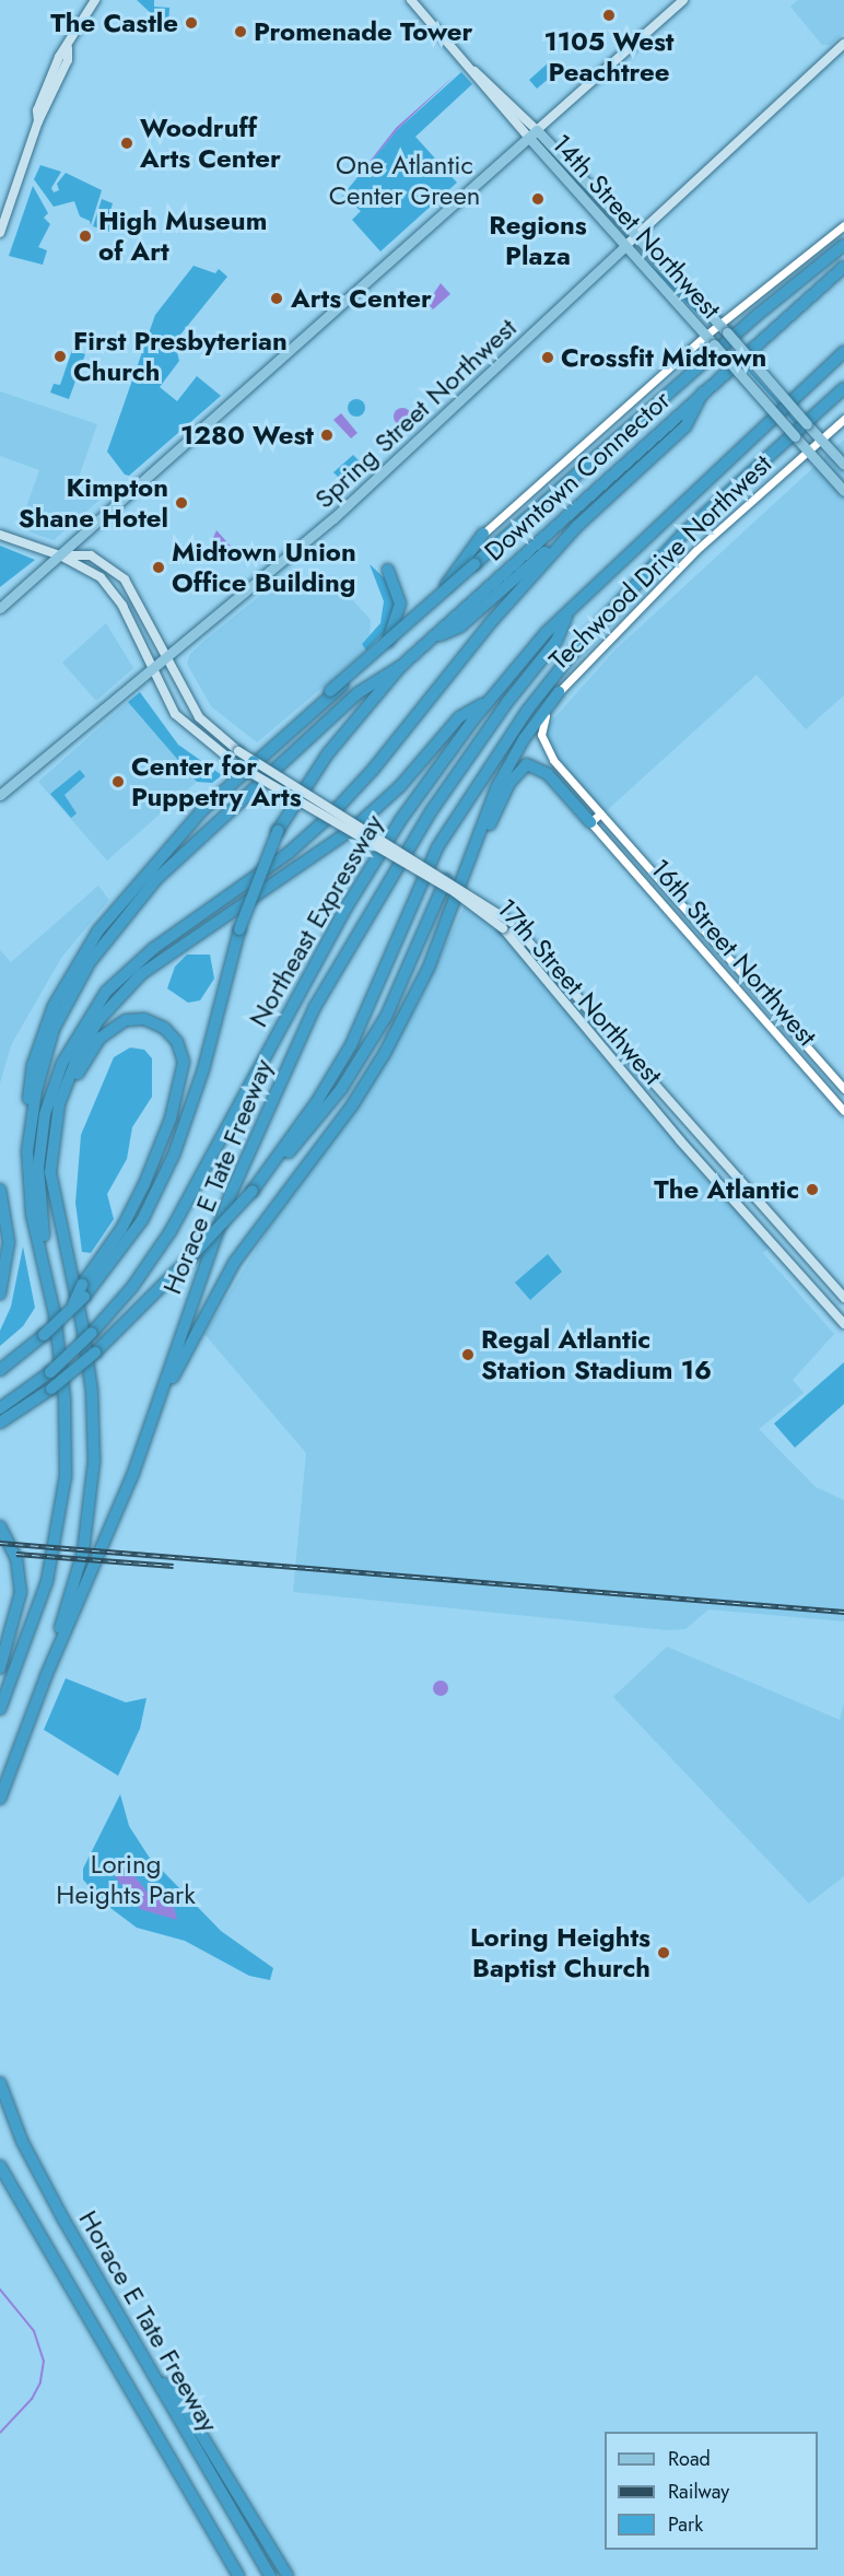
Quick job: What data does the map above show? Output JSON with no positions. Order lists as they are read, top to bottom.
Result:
{
  "streets": {
    "highway": ["Downtown Connector", "Northeast Expressway", "Horace E Tate Freeway"],
    "main road": ["14th Street Northwest", "Spring Street Northwest", "17th Street Northwest"],
    "street": ["Techwood Drive Northwest", "16th Street Northwest"]
  },
  "crossings": [
    ["14th Street Northwest", "Spring Street Northwest"],
    ["14th Street Northwest", "Techwood Drive Northwest"],
    ["Spring Street Northwest", "17th Street Northwest"],
    ["Downtown Connector", "Northeast Expressway"],
    ["Techwood Drive Northwest", "16th Street Northwest"],
    ["Northeast Expressway", "Horace E Tate Freeway"]
  ],
  "parks": ["One Atlantic Center Green", "Loring Heights Park"],
  "places": [
    "1105 West Peachtree",
    "The Castle",
    "Promenade Tower",
    "Woodruff Arts Center",
    "Regions Plaza",
    "High Museum of Art",
    "Arts Center",
    "First Presbyterian Church",
    "Crossfit Midtown",
    "1280 West",
    "Kimpton Shane Hotel",
    "Midtown Union Office Building",
    "Center for Puppetry Arts",
    "The Atlantic",
    "Regal Atlantic Station Stadium 16",
    "Loring Heights Baptist Church"
  ],
  "legend": ["Road", "Railway", "Park"]
}
